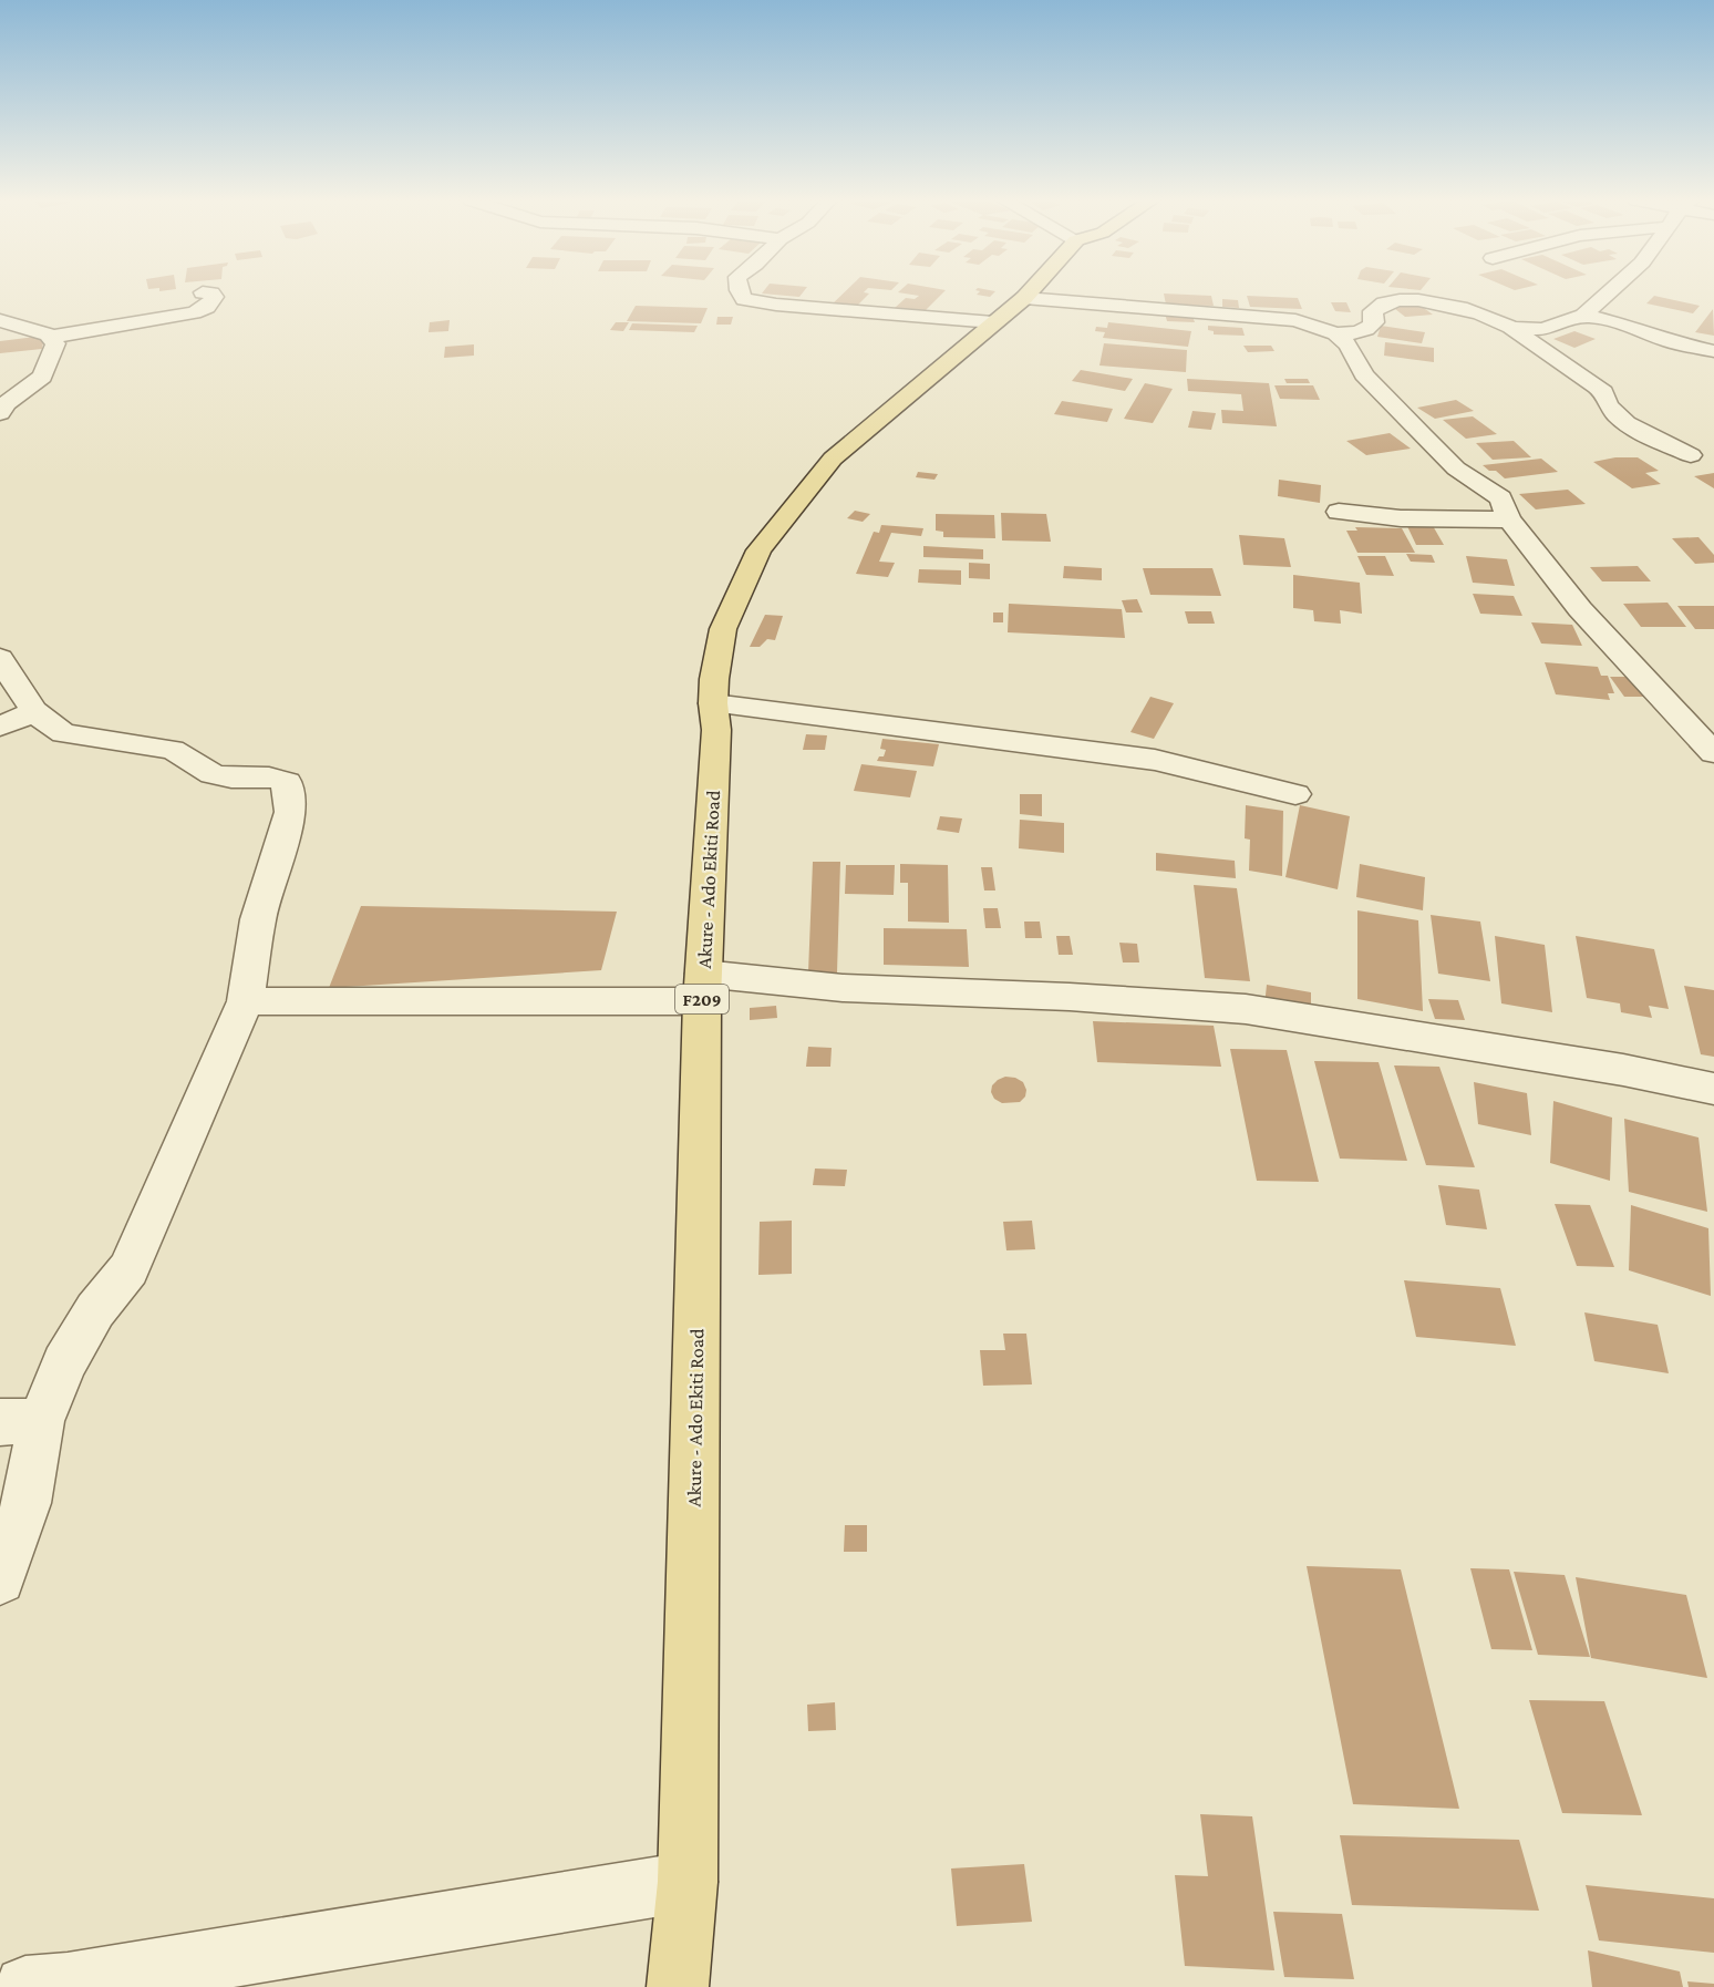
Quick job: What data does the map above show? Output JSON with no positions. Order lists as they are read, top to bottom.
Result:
{
  "streets": {
    "main road": ["Akure - Ado Ekiti Road", "F209"]
  }
}
